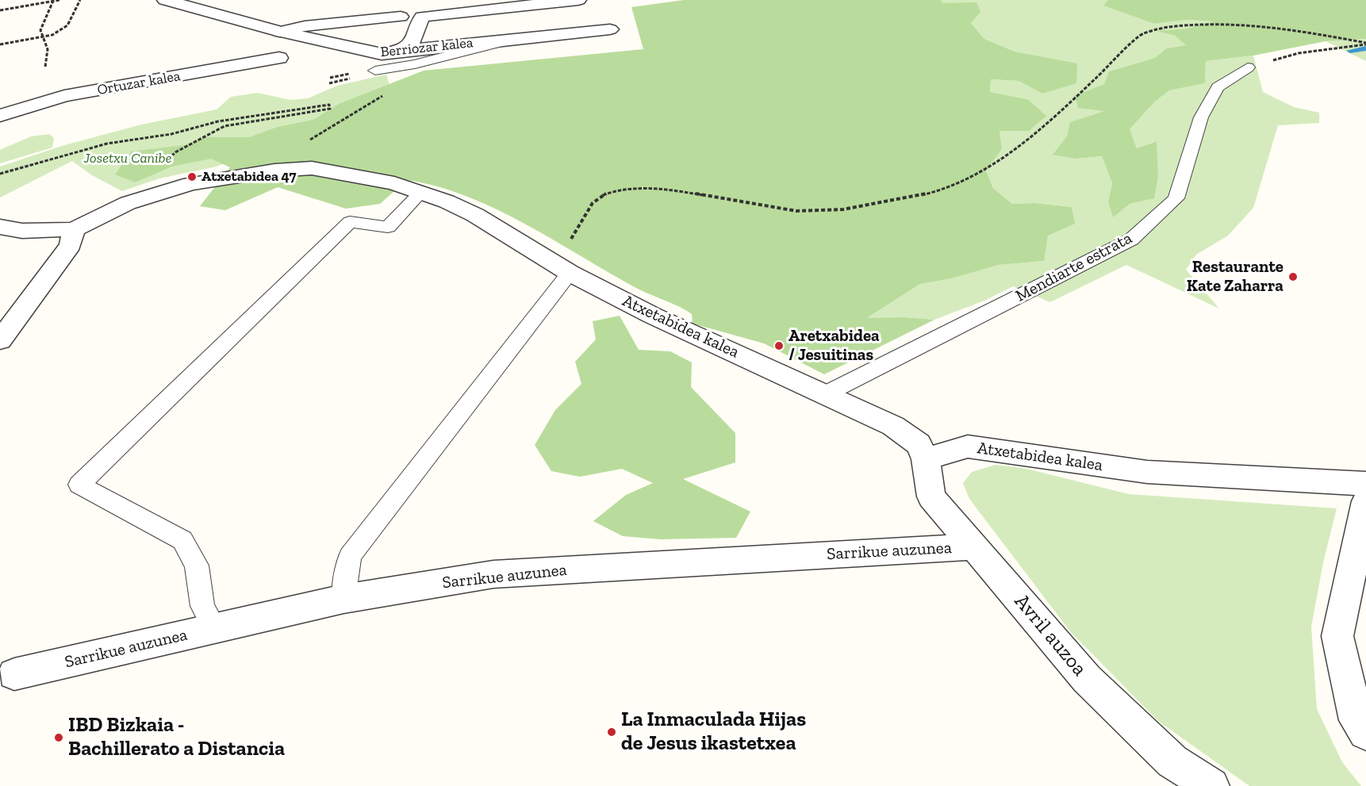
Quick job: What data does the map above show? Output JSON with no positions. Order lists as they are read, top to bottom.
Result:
{
  "streets": {
    "street": [
      "Berriozar kalea",
      "Ortuzar kalea",
      "Atxetabidea kalea",
      "Sarrikue auzunea",
      "Avril auzoa"
    ],
    "lane": ["Mendiarte estrata"]
  },
  "crossings": [
    ["Mendiarte estrata", "Atxetabidea kalea"],
    ["Atxetabidea kalea", "Avril auzoa"],
    ["Sarrikue auzunea", "Avril auzoa"]
  ],
  "parks": ["Josetxu Canibe"],
  "places": [
    "Atxetabidea 47",
    "Restaurante Kate Zaharra",
    "Aretxabidea / Jesuitinas",
    "La Inmaculada Hijas de Jesus ikastetxea",
    "IBD Bizkaia - Bachillerato a Distancia"
  ]
}
